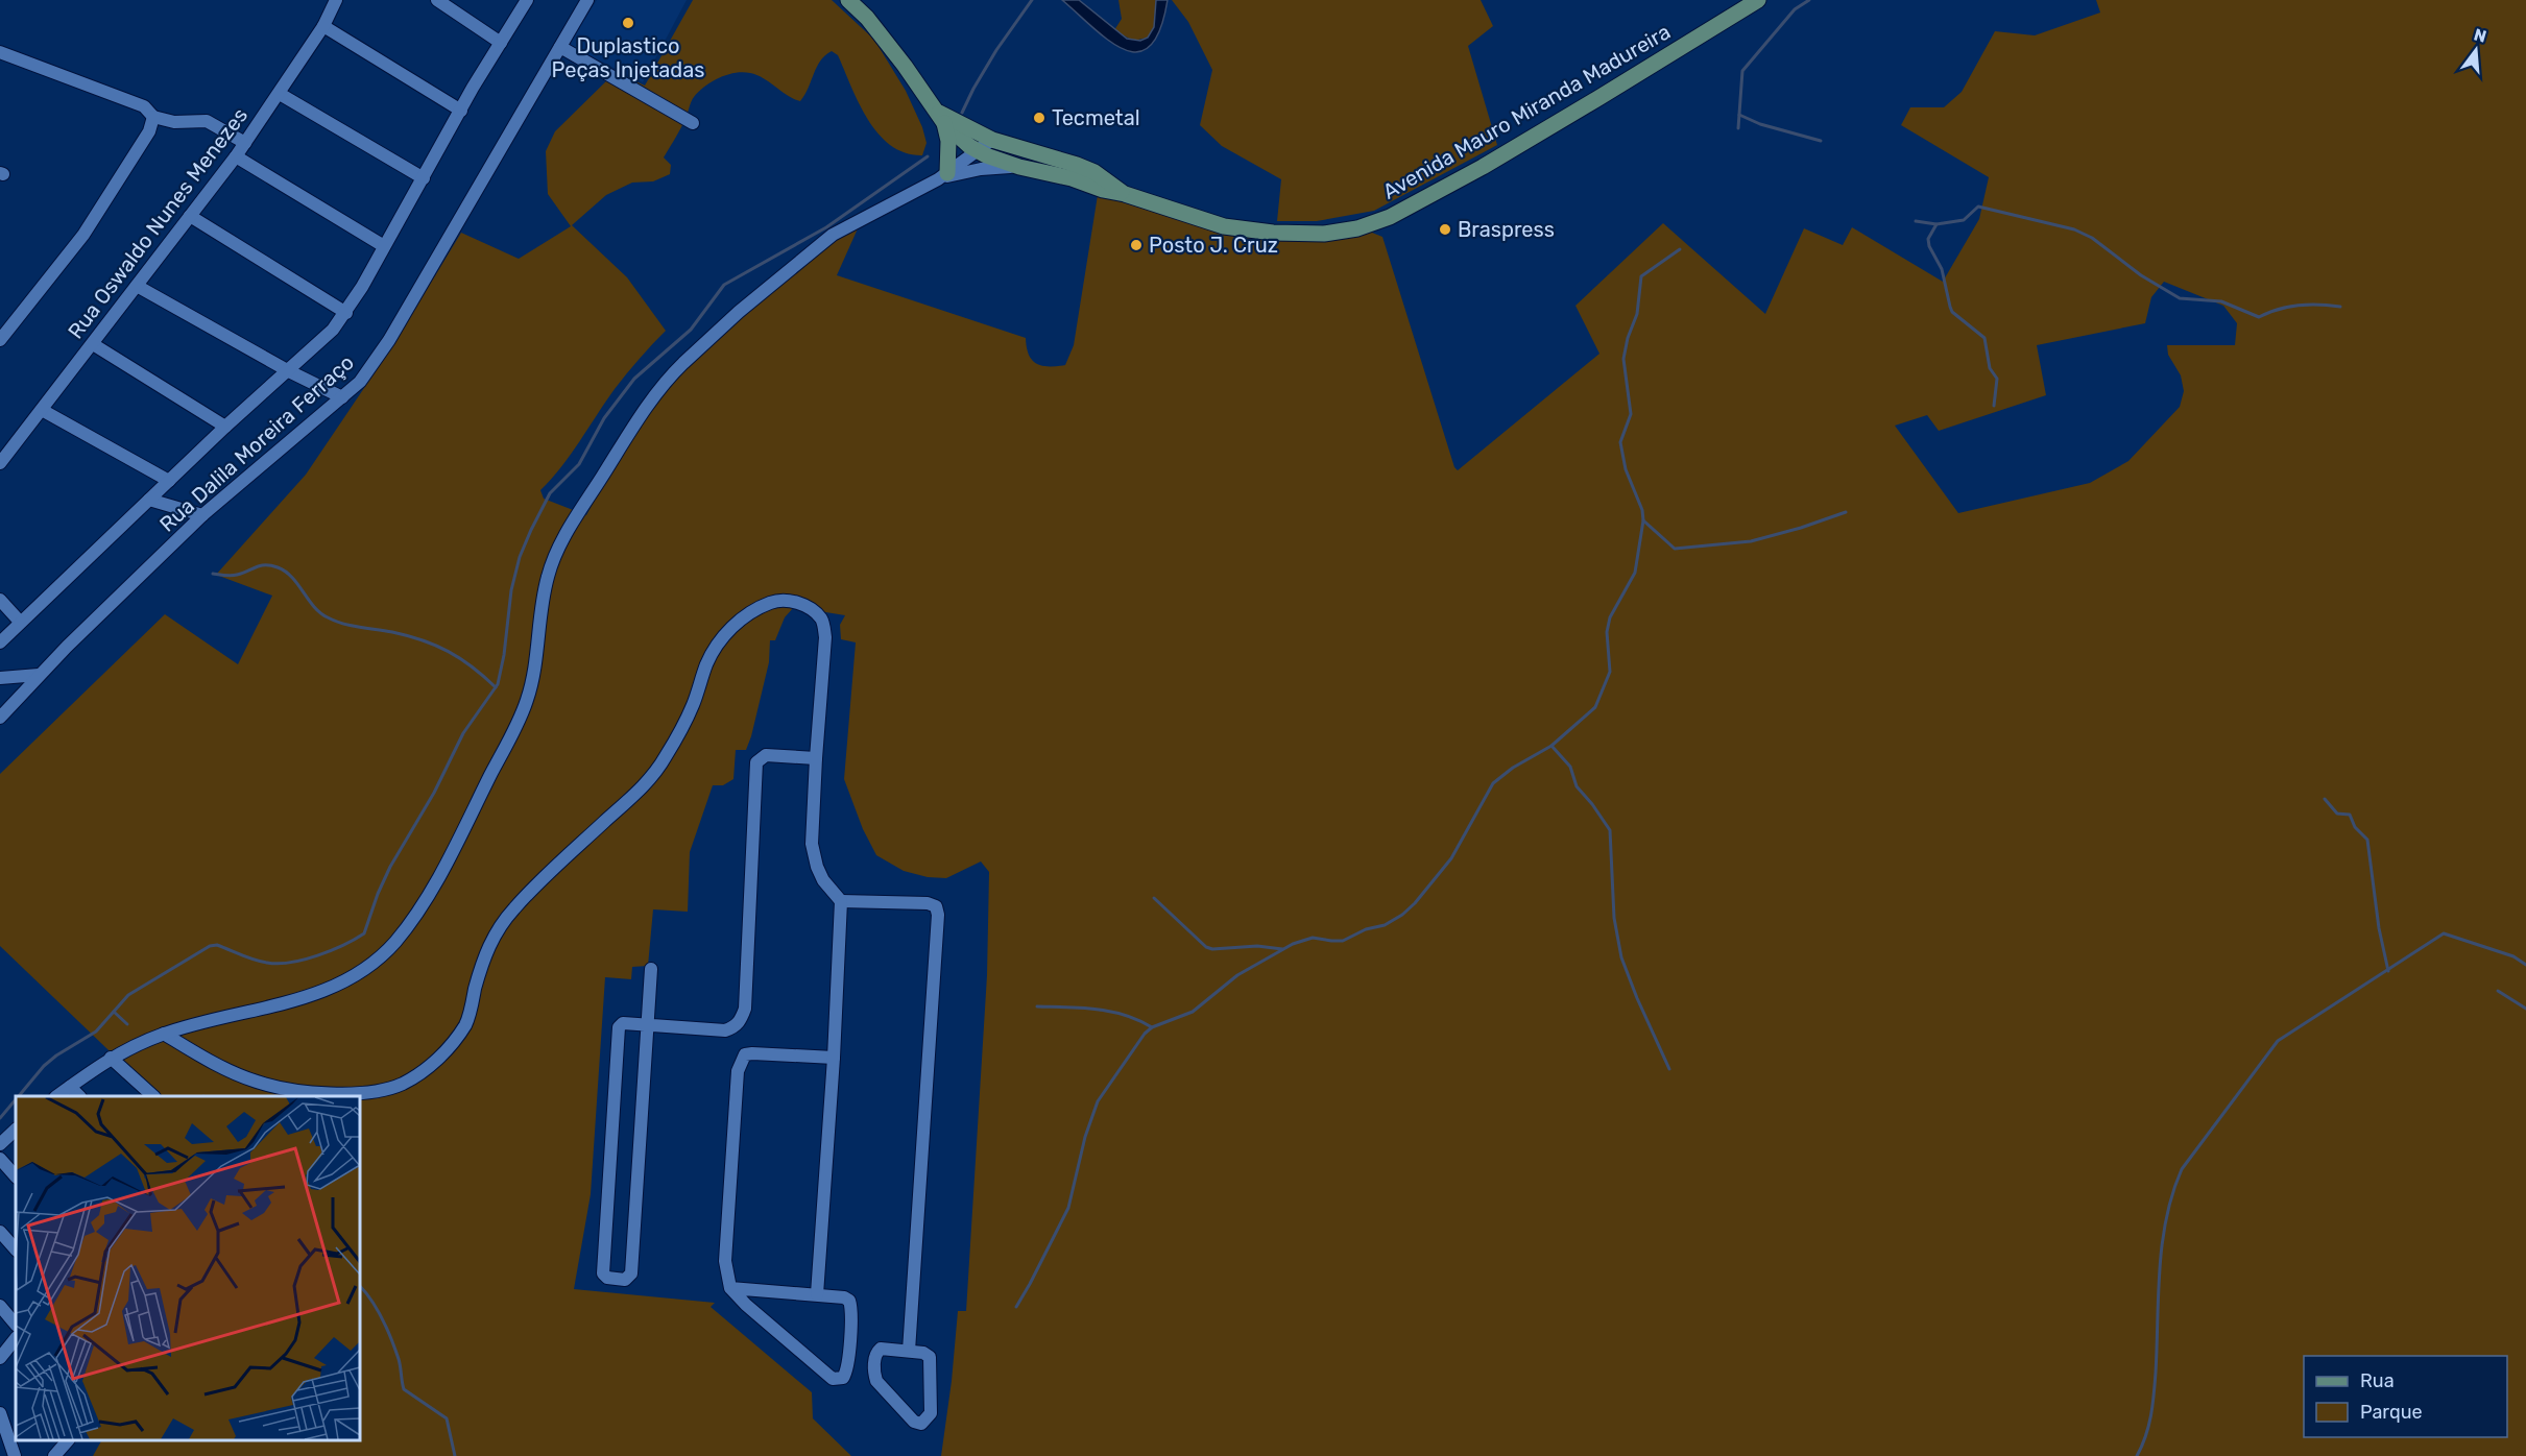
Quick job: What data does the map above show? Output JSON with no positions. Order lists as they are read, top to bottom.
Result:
{
  "streets": {
    "main road": ["Avenida Mauro Miranda Madureira"],
    "street": ["Rua Oswaldo Nunes Menezes", "Rua Dalila Moreira Ferraço"]
  },
  "places": [
    "Duplastico Peças Injetadas",
    "Tecmetal",
    "Braspress",
    "Posto J. Cruz"
  ],
  "legend": ["Rua", "Parque"],
  "north": "top"
}
